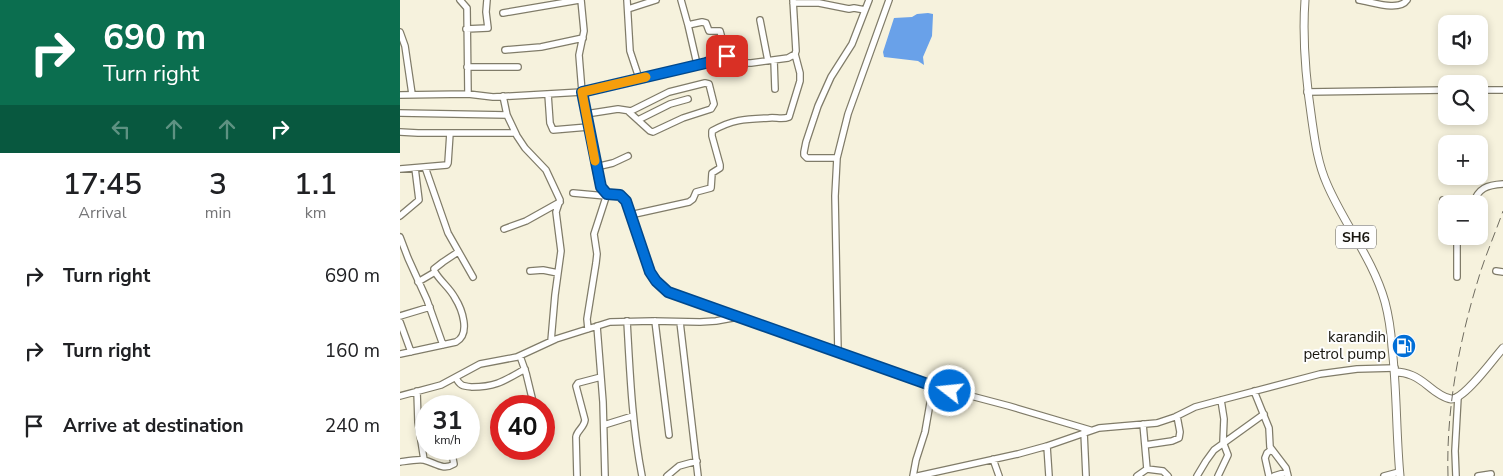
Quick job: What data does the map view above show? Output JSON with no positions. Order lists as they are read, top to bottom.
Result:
{
  "streets": {
    "main road": ["SH6"]
  },
  "places": {
    "fuel station": ["karandih petrol pump"]
  },
  "page": {
    "turn": ["690 m", "Turn right"],
    "map_buttons": ["+", "−"],
    "eta": [
      "17:45",
      "Arrival",
      "3",
      "min",
      "1.1",
      "km"
    ],
    "list": [
      {
        "name": "Turn right",
        "value": "690 m"
      },
      {
        "name": "Turn right",
        "value": "160 m"
      },
      {
        "name": "Arrive at destination",
        "value": "240 m"
      }
    ],
    "speed": "31 km/h",
    "limit": "40"
  }
}
